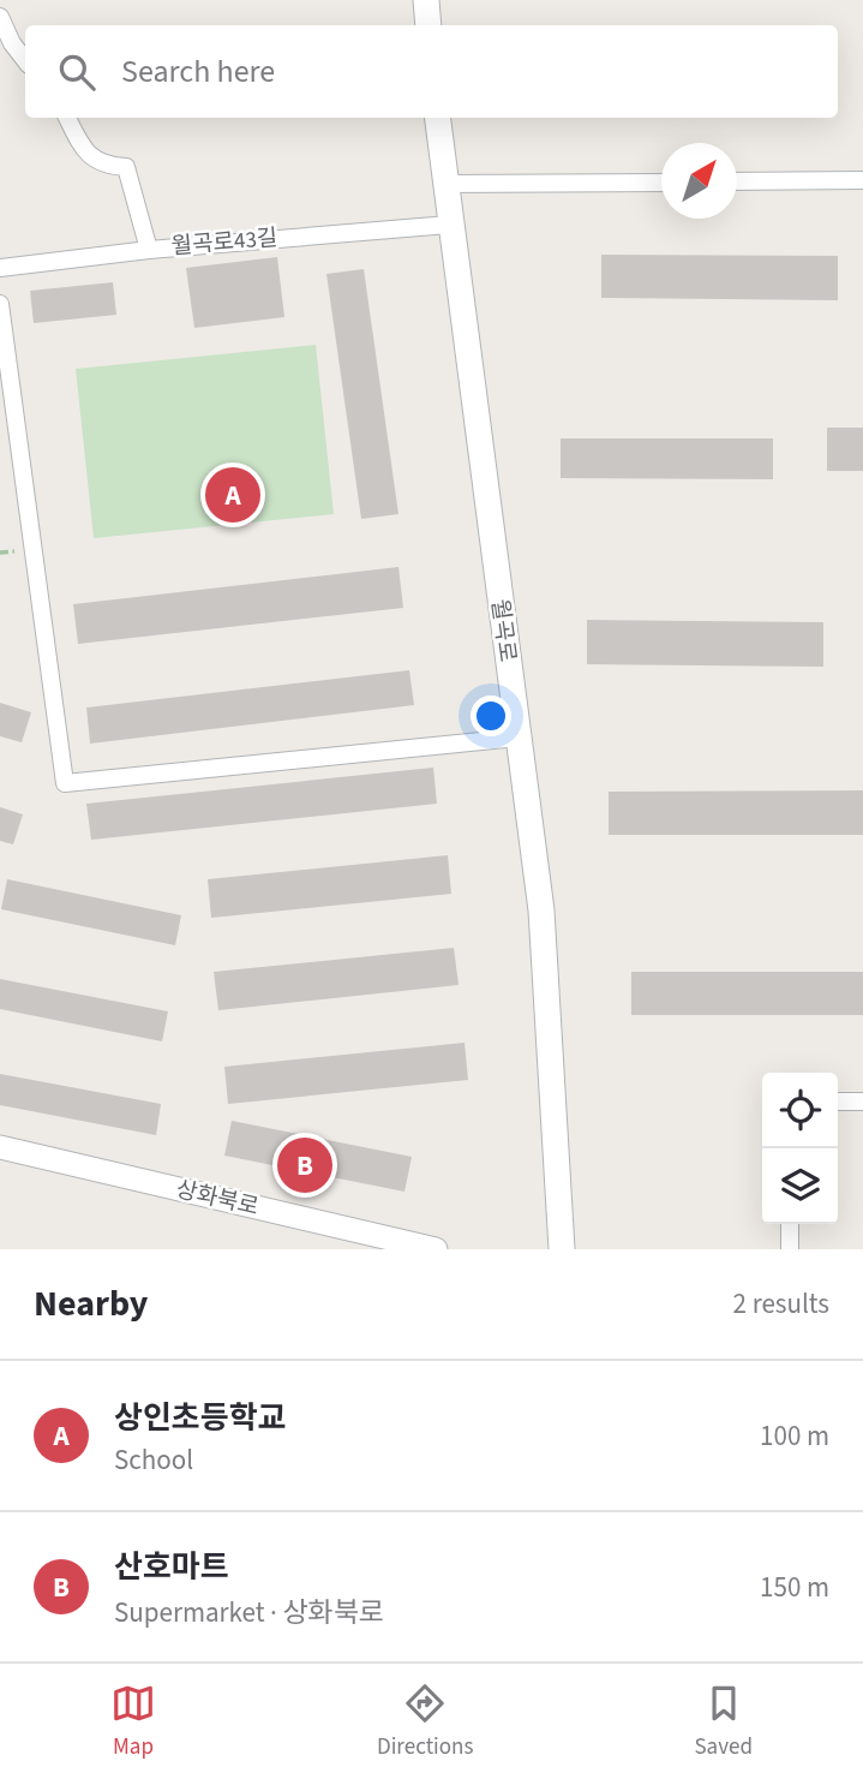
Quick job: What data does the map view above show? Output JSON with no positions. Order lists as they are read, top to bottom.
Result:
{
  "streets": {
    "main road": ["월곡로"],
    "street": ["월곡로43길", "상화북로"]
  },
  "crossings": [
    ["월곡로43길", "월곡로"]
  ],
  "north": "top right",
  "page": {
    "search": "Search here",
    "pins": ["A", "B"],
    "heading": ["Nearby", "2 results"],
    "list": [
      {
        "mark": "A",
        "name": "상인초등학교",
        "note": "School",
        "value": "100 m"
      },
      {
        "mark": "B",
        "name": "산호마트",
        "note": "Supermarket · 상화북로",
        "value": "150 m"
      }
    ],
    "nav": ["Map", "Directions", "Saved"]
  }
}
